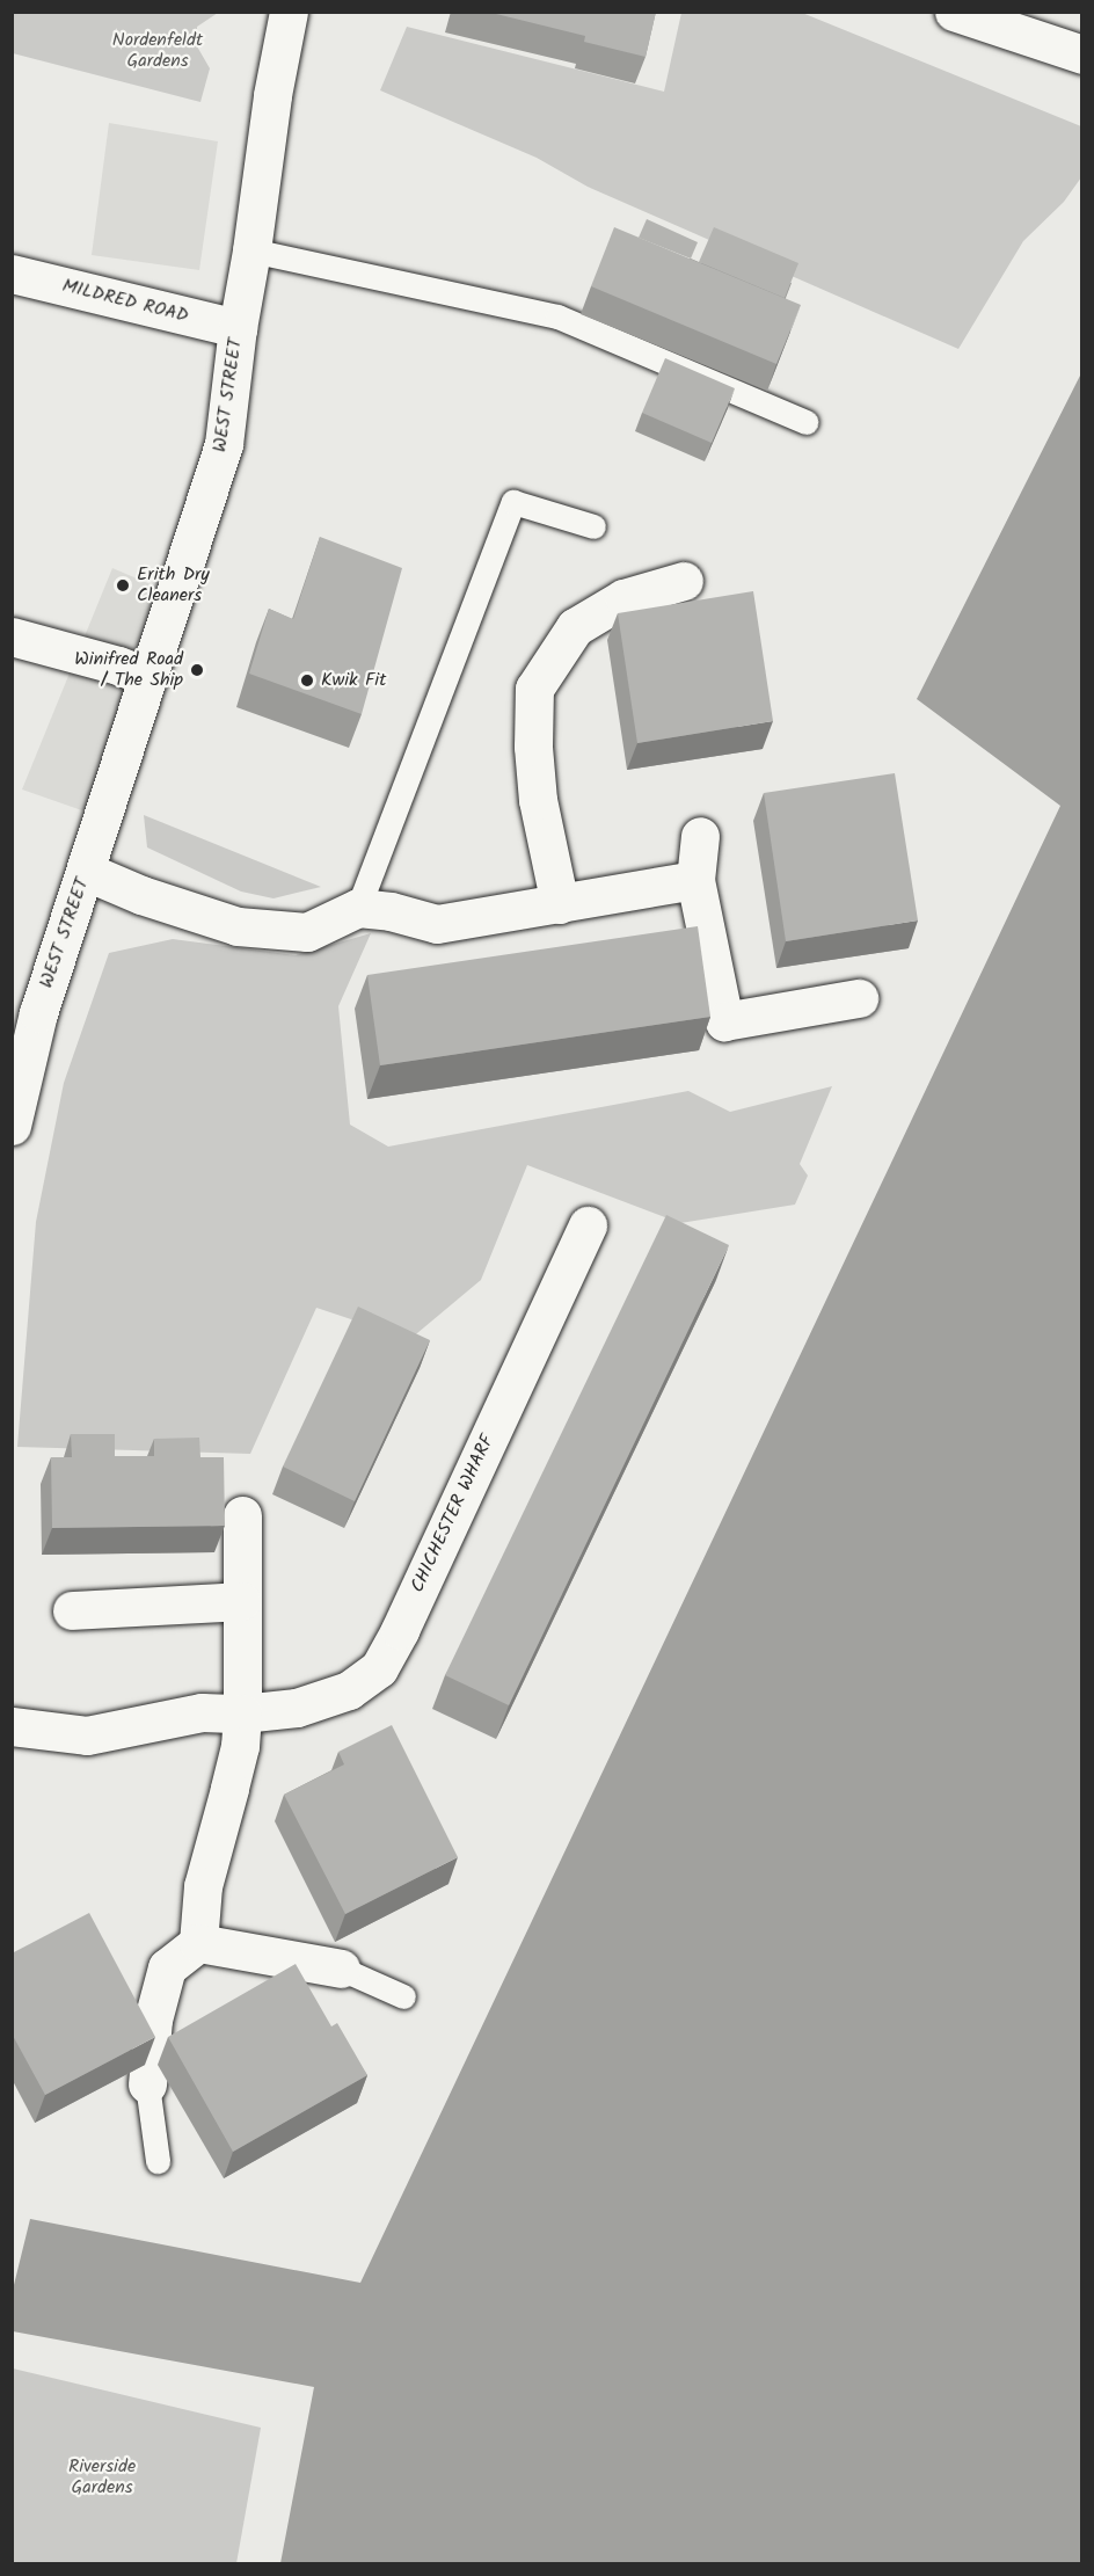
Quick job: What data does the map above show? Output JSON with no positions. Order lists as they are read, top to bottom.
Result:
{
  "streets": {
    "street": ["MILDRED ROAD", "WEST STREET", "CHICHESTER WHARF"]
  },
  "crossings": [
    ["MILDRED ROAD", "WEST STREET"]
  ],
  "parks": ["Nordenfeldt Gardens", "Riverside Gardens"],
  "places": ["Erith Dry Cleaners", "Winifred Road / The Ship", "Kwik Fit"]
}
